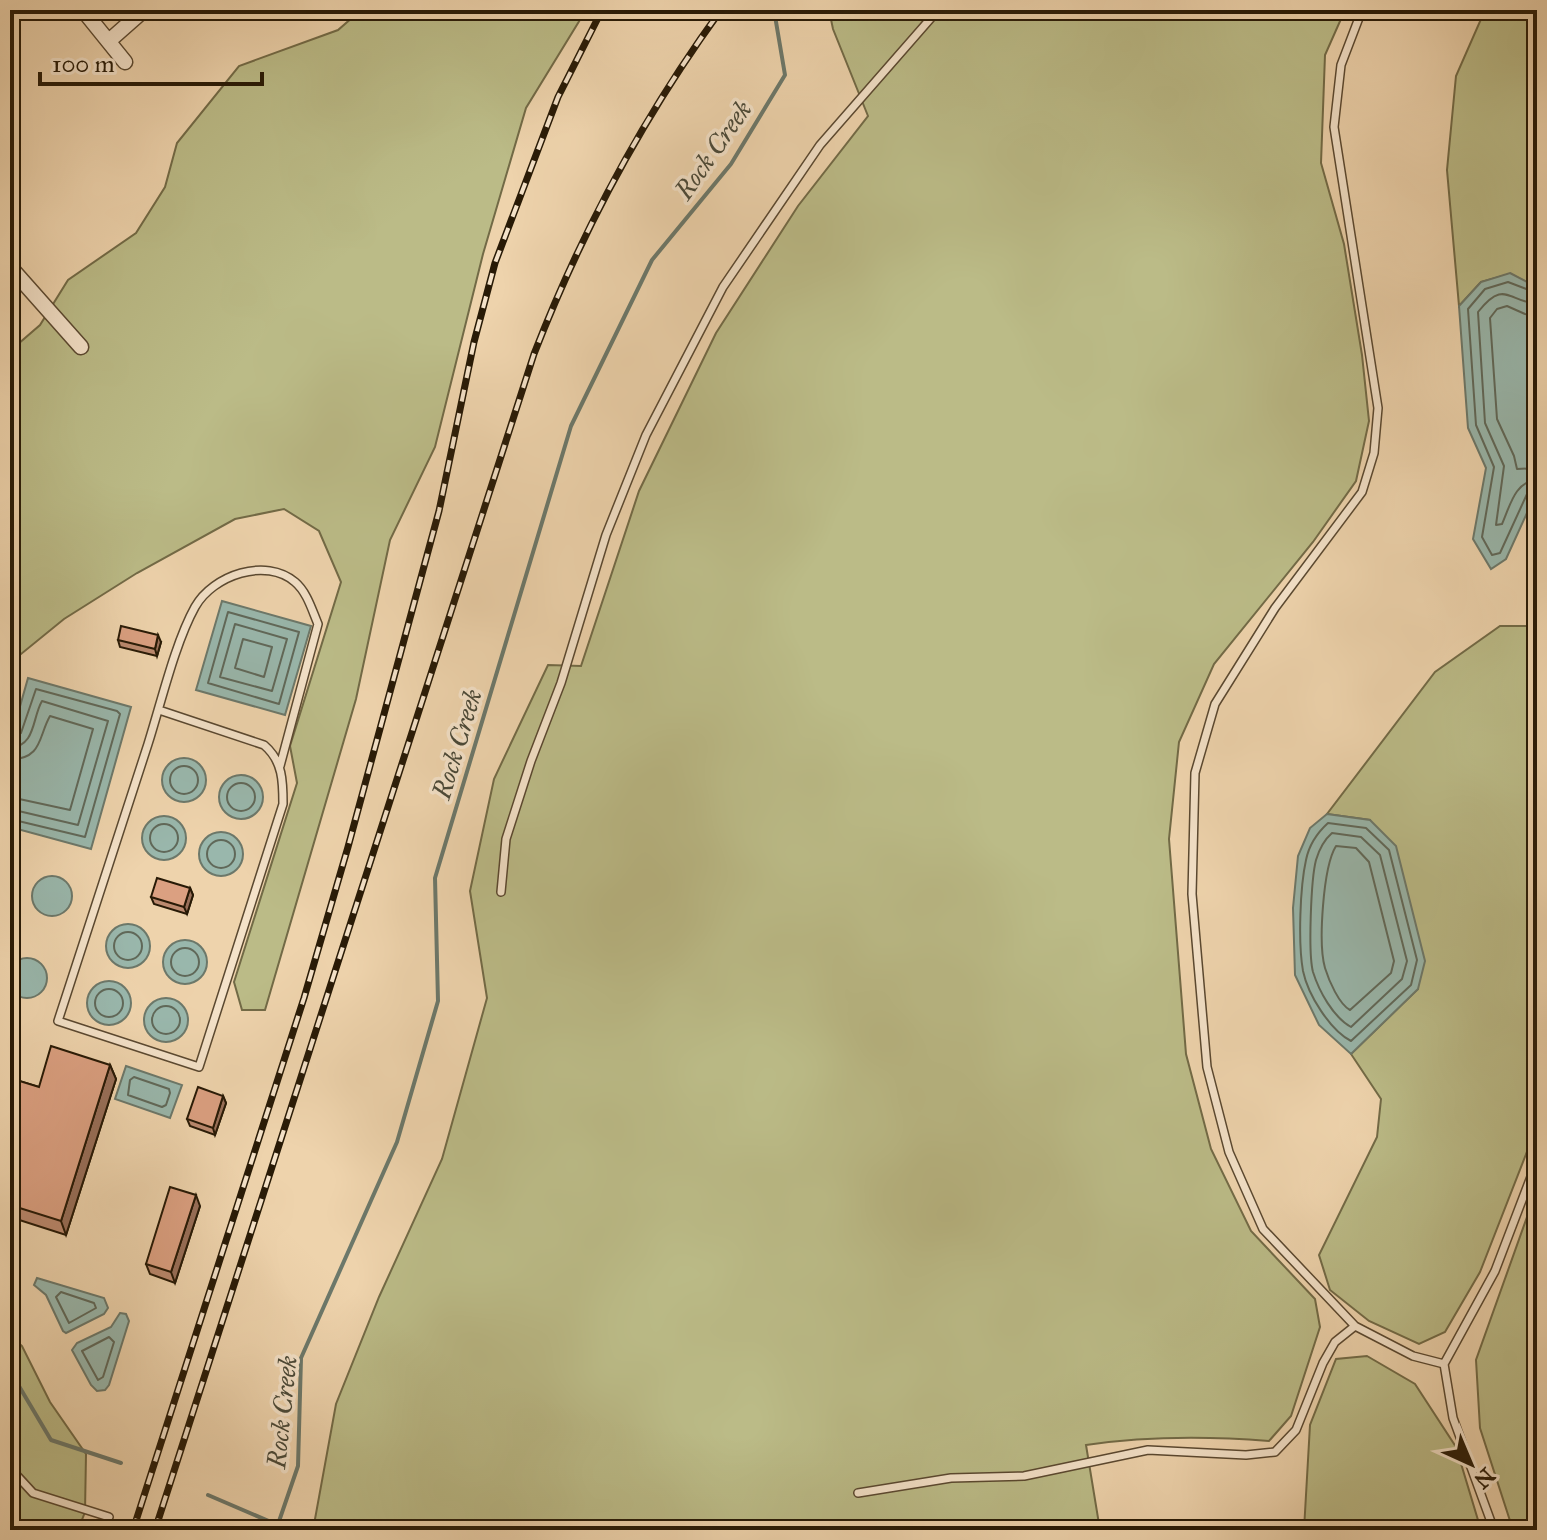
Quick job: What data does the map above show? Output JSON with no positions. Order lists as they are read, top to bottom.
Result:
{
  "water": ["Rock Creek"],
  "scale_bar": "100 m",
  "north": "bottom right"
}
